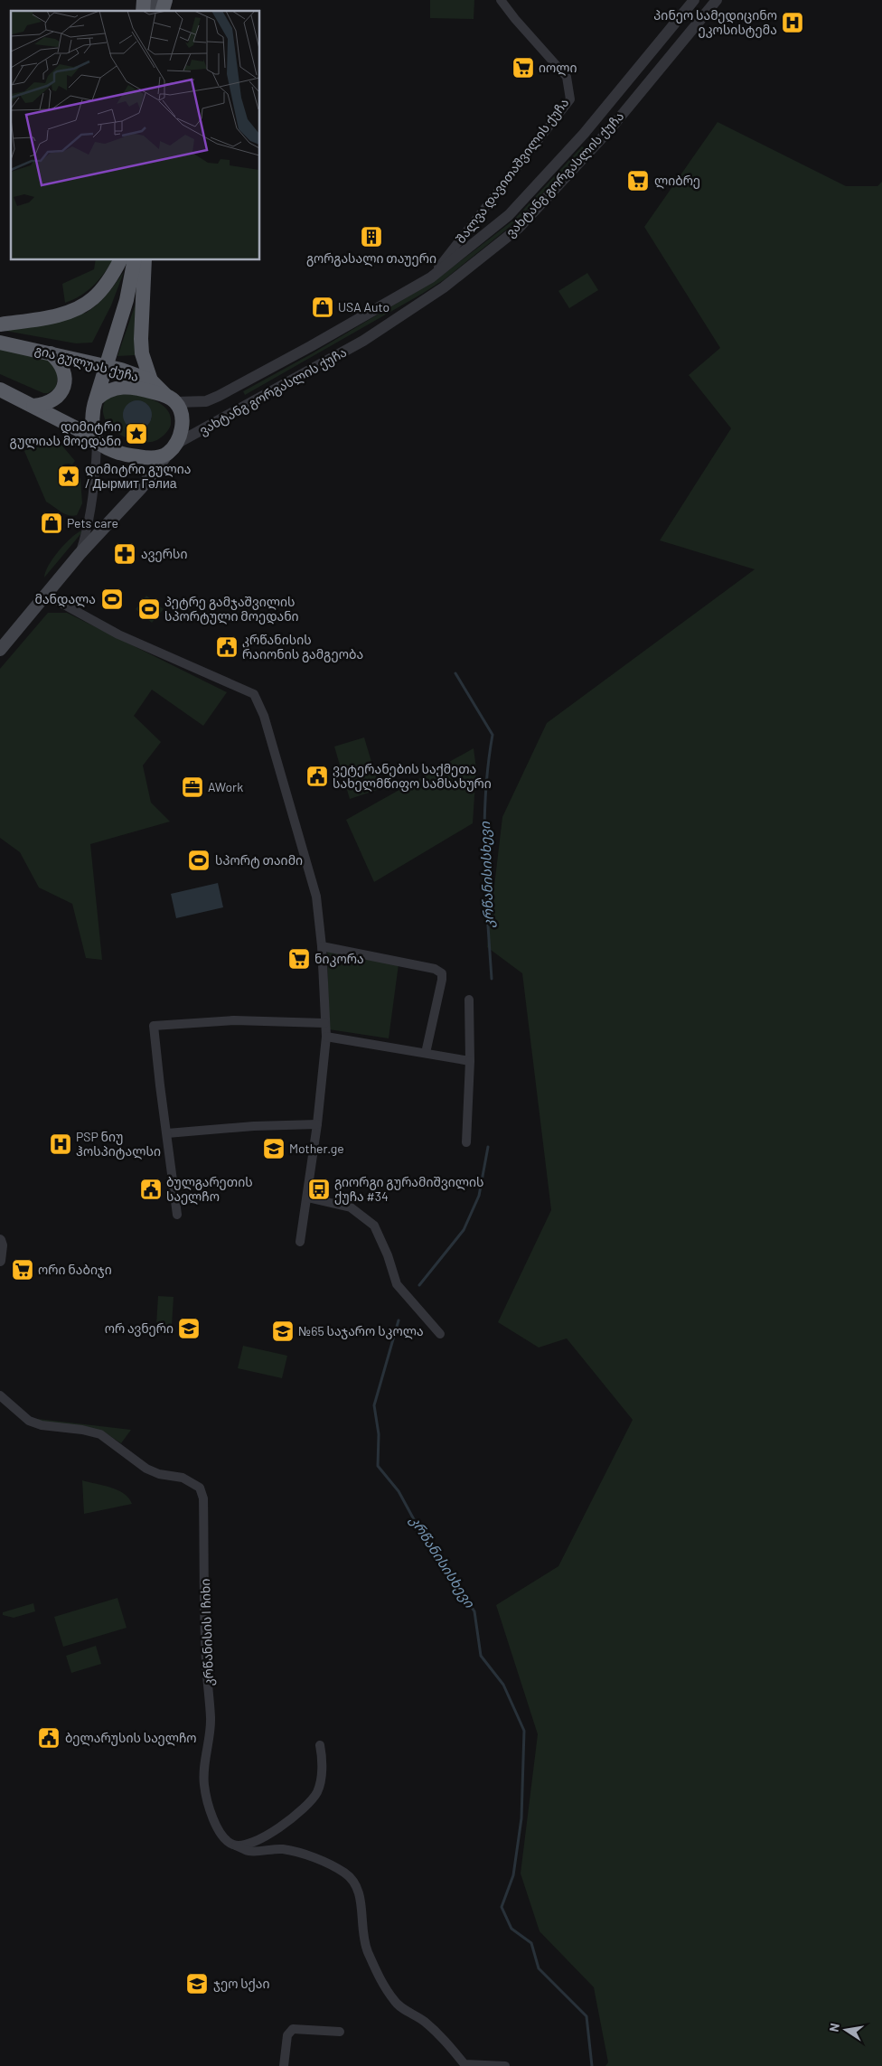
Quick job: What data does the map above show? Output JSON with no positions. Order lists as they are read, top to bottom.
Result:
{
  "streets": {
    "highway": ["გია გულუას ქუჩა"],
    "main road": ["ვახტანგ გორგასლის ქუჩა"],
    "street": ["შალვა დავითაშვილის ქუჩა", "კრწანისის I ჩიხი"]
  },
  "crossings": [
    ["შალვა დავითაშვილის ქუჩა", "ვახტანგ გორგასლის ქუჩა"],
    ["ვახტანგ გორგასლის ქუჩა", "გია გულუას ქუჩა"]
  ],
  "water": ["კრწანისისხევი"],
  "places": {
    "hospital": ["პინეო სამედიცინო ეკოსისტემა", "PSP ნიუ ჰოსპიტალსი"],
    "supermarket": [
      "იოლი",
      "ლიბრე",
      "ნიკორა",
      "ორი ნაბიჯი"
    ],
    "building": ["გორგასალი თაუერი"],
    "shop": ["USA Auto", "Pets care"],
    "place": ["დიმიტრი გულიას მოედანი", "დიმიტრი გულია / Дырмит Гәлиа"],
    "pharmacy": ["ავერსი"],
    "sports": ["მანდალა", "პეტრე გამჯაშვილის სპორტული მოედანი", "სპორტ თაიმი"],
    "public building": [
      "კრწანისის რაიონის გამგეობა",
      "ვეტერანების საქმეთა სახელმწიფო სამსახური",
      "ბულგარეთის საელჩო",
      "ბელარუსის საელჩო"
    ],
    "office": ["AWork"],
    "school or university": [
      "Mother.ge",
      "ორ ავნერი",
      "№65 საჯარო სკოლა",
      "ჯეო სქაი"
    ],
    "bus stop": ["გიორგი გურამიშვილის ქუჩა #34"]
  },
  "north": "left"
}
